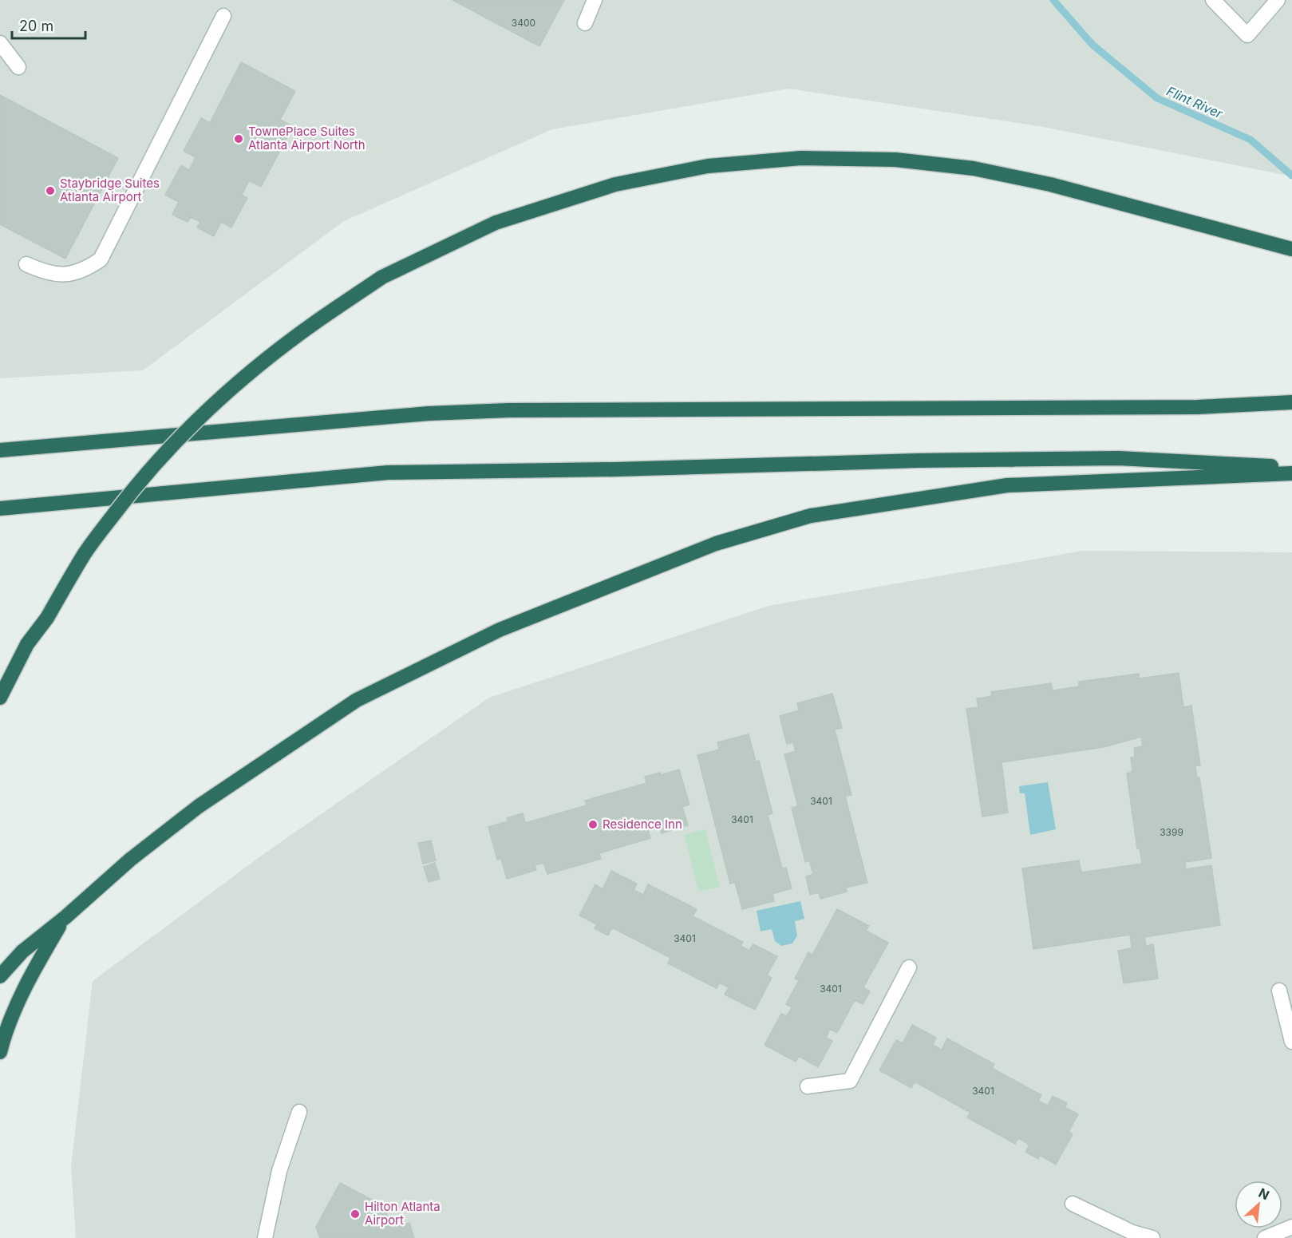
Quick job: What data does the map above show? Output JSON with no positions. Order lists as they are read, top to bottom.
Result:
{
  "water": ["Flint River"],
  "places": [
    "TownePlace Suites Atlanta Airport North",
    "Staybridge Suites Atlanta Airport",
    "Residence Inn",
    "Hilton Atlanta Airport"
  ],
  "house_numbers": [
    "3400",
    "3401",
    "3401",
    "3399",
    "3401",
    "3401",
    "3401"
  ],
  "scale_bar": "20 m",
  "north": "top right"
}
